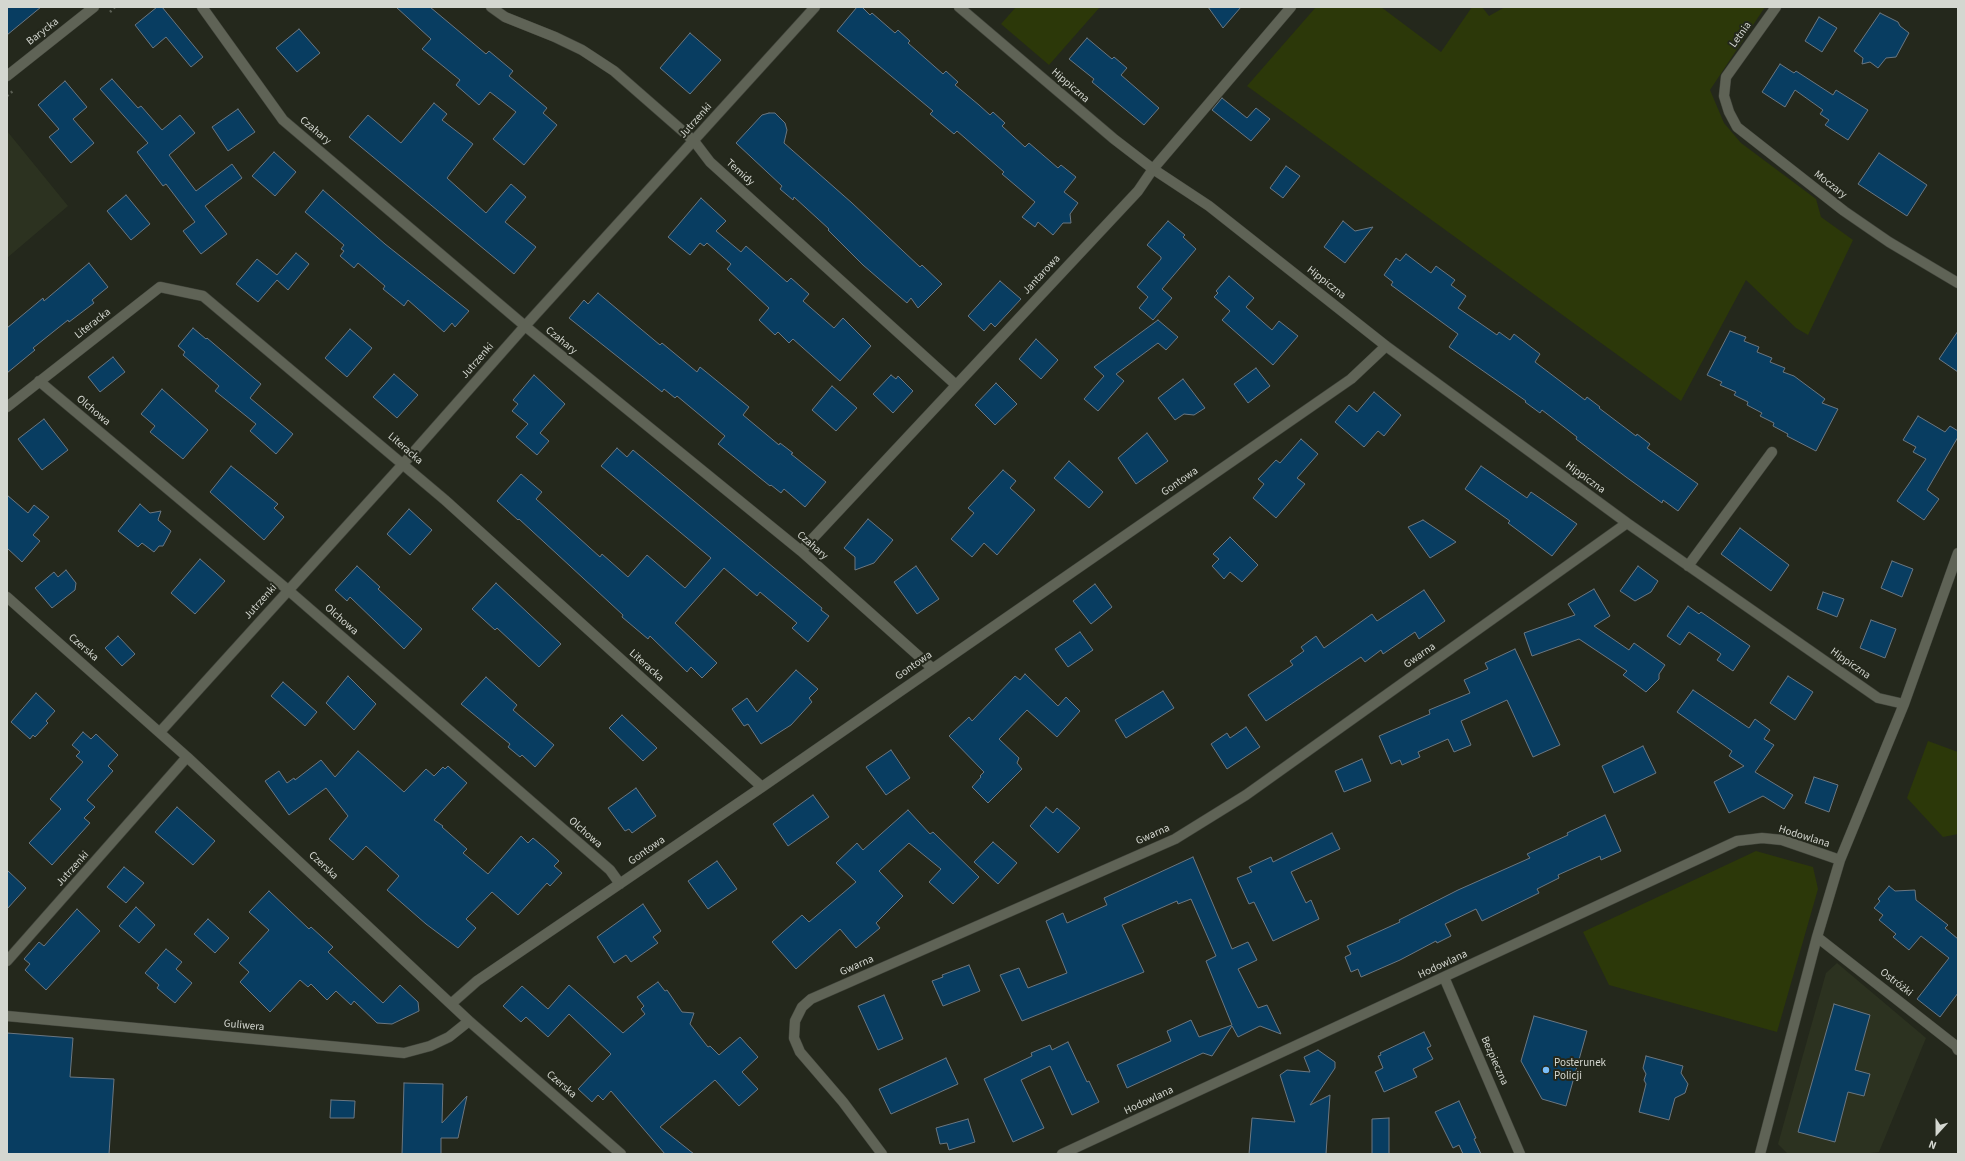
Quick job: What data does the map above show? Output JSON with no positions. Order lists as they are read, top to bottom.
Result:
{
  "streets": {
    "street": [
      "Barycka",
      "Letnia",
      "Hippiczna",
      "Jutrzenki",
      "Czahary",
      "Temidy",
      "Moczary",
      "Jantarowa",
      "Literacka",
      "Olchowa",
      "Gontowa",
      "Czerska",
      "Gwarna",
      "Hodowlana",
      "Ostróżki",
      "Guliwera",
      "Bezpieczna"
    ]
  },
  "crossings": [
    ["Letnia", "Moczary"],
    ["Hippiczna", "Jantarowa"],
    ["Hippiczna", "Gontowa"],
    ["Hippiczna", "Gwarna"],
    ["Hippiczna", "Hodowlana"],
    ["Jutrzenki", "Czahary"],
    ["Jutrzenki", "Temidy"],
    ["Jutrzenki", "Literacka"],
    ["Jutrzenki", "Olchowa"],
    ["Jutrzenki", "Czerska"],
    ["Czahary", "Jantarowa"],
    ["Czahary", "Gontowa"],
    ["Temidy", "Jantarowa"],
    ["Literacka", "Olchowa"],
    ["Literacka", "Gontowa"],
    ["Olchowa", "Gontowa"],
    ["Gontowa", "Czerska"],
    ["Czerska", "Guliwera"],
    ["Hodowlana", "Ostróżki"],
    ["Hodowlana", "Bezpieczna"]
  ],
  "places": ["Posterunek Policji"],
  "north": "bottom"
}
